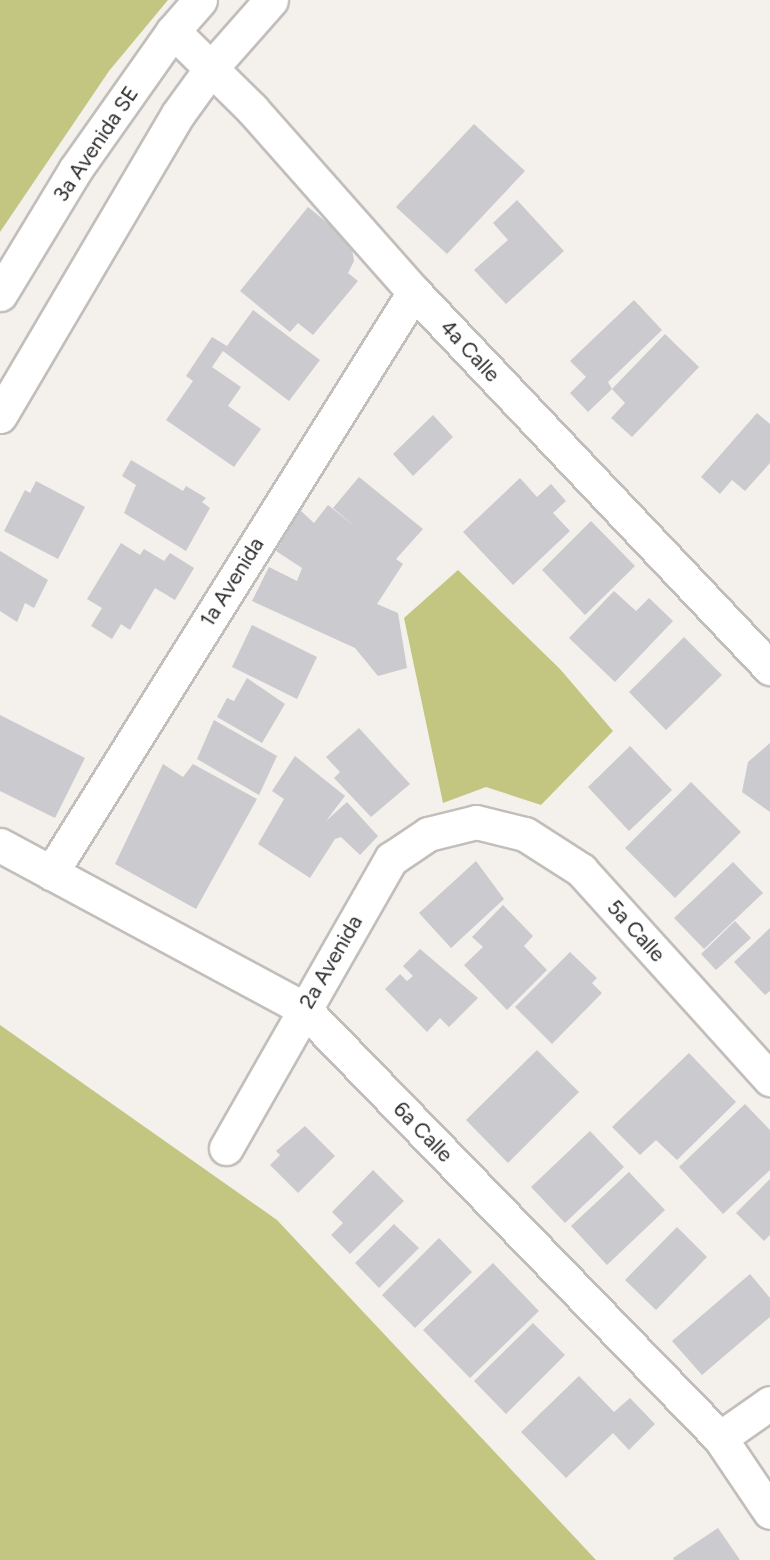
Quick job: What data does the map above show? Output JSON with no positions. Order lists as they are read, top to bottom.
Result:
{
  "streets": {
    "street": [
      "3a Avenida SE",
      "4a Calle",
      "1a Avenida",
      "5a Calle",
      "2a Avenida",
      "6a Calle"
    ]
  },
  "crossings": [
    ["3a Avenida SE", "4a Calle"],
    ["4a Calle", "1a Avenida"],
    ["1a Avenida", "6a Calle"],
    ["5a Calle", "2a Avenida"],
    ["2a Avenida", "6a Calle"]
  ]
}
